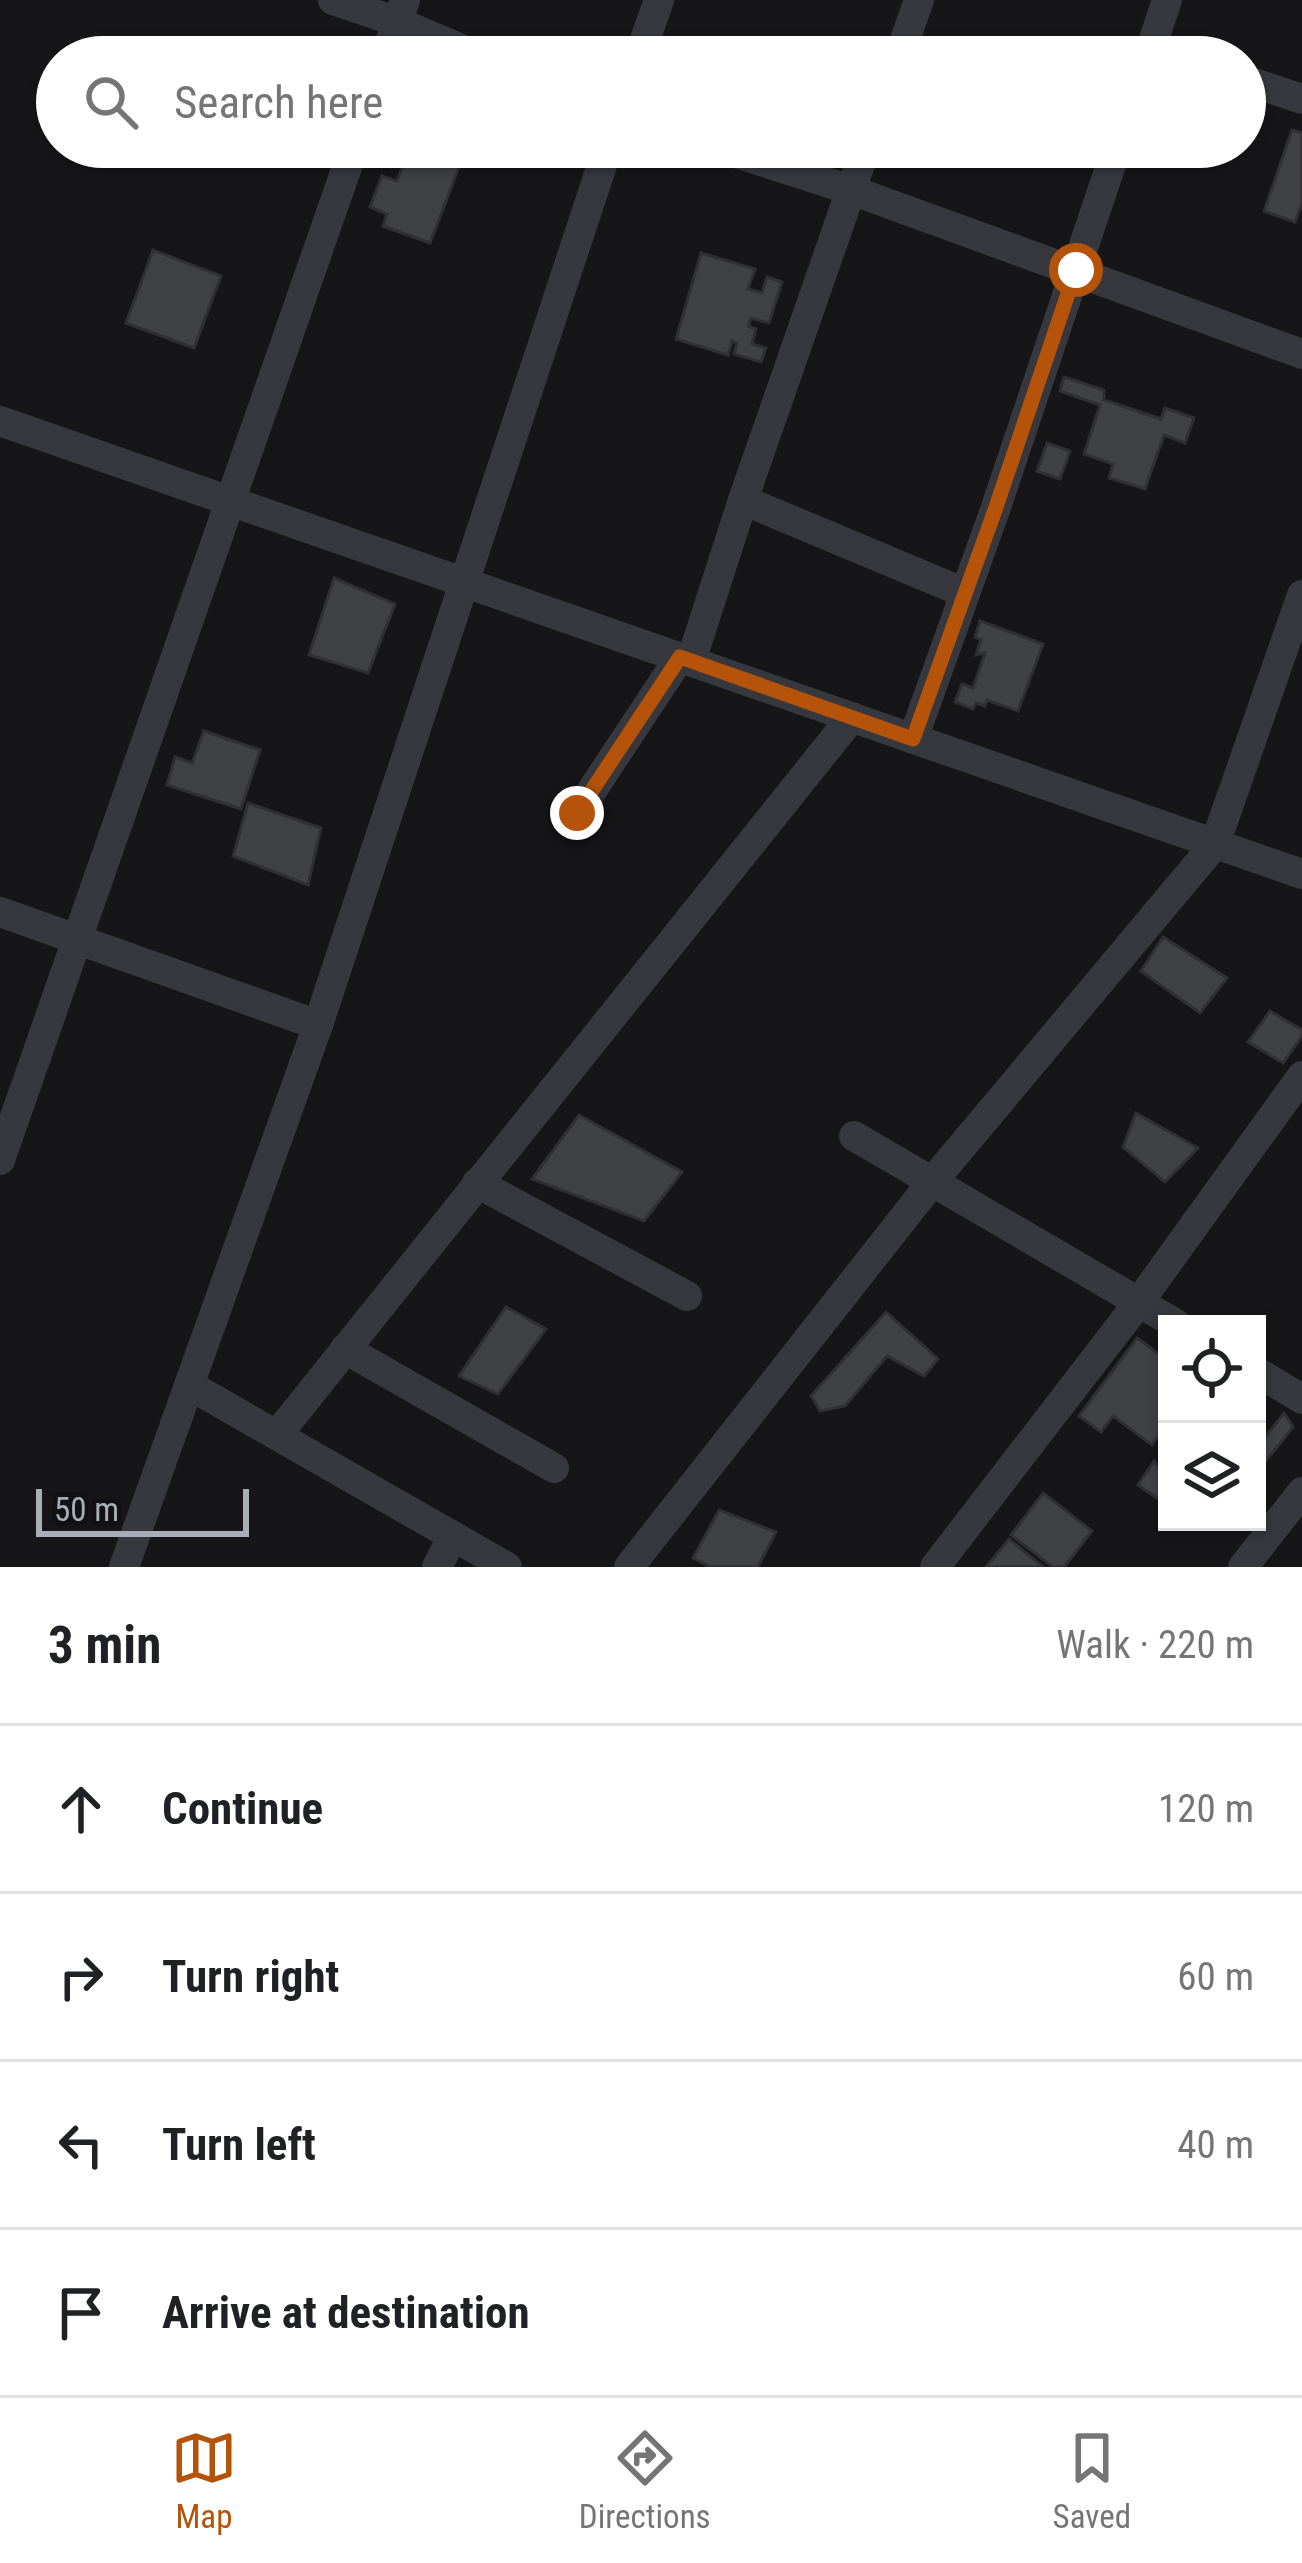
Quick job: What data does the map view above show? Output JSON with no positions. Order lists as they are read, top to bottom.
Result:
{
  "scale_bar": "50 m",
  "page": {
    "search": "Search here",
    "scale": "50 m",
    "heading": ["3 min", "Walk · 220 m"],
    "list": [
      ["Continue", "120 m"],
      ["Turn right", "60 m"],
      ["Turn left", "40 m"],
      "Arrive at destination"
    ],
    "nav": ["Map", "Directions", "Saved"]
  }
}
